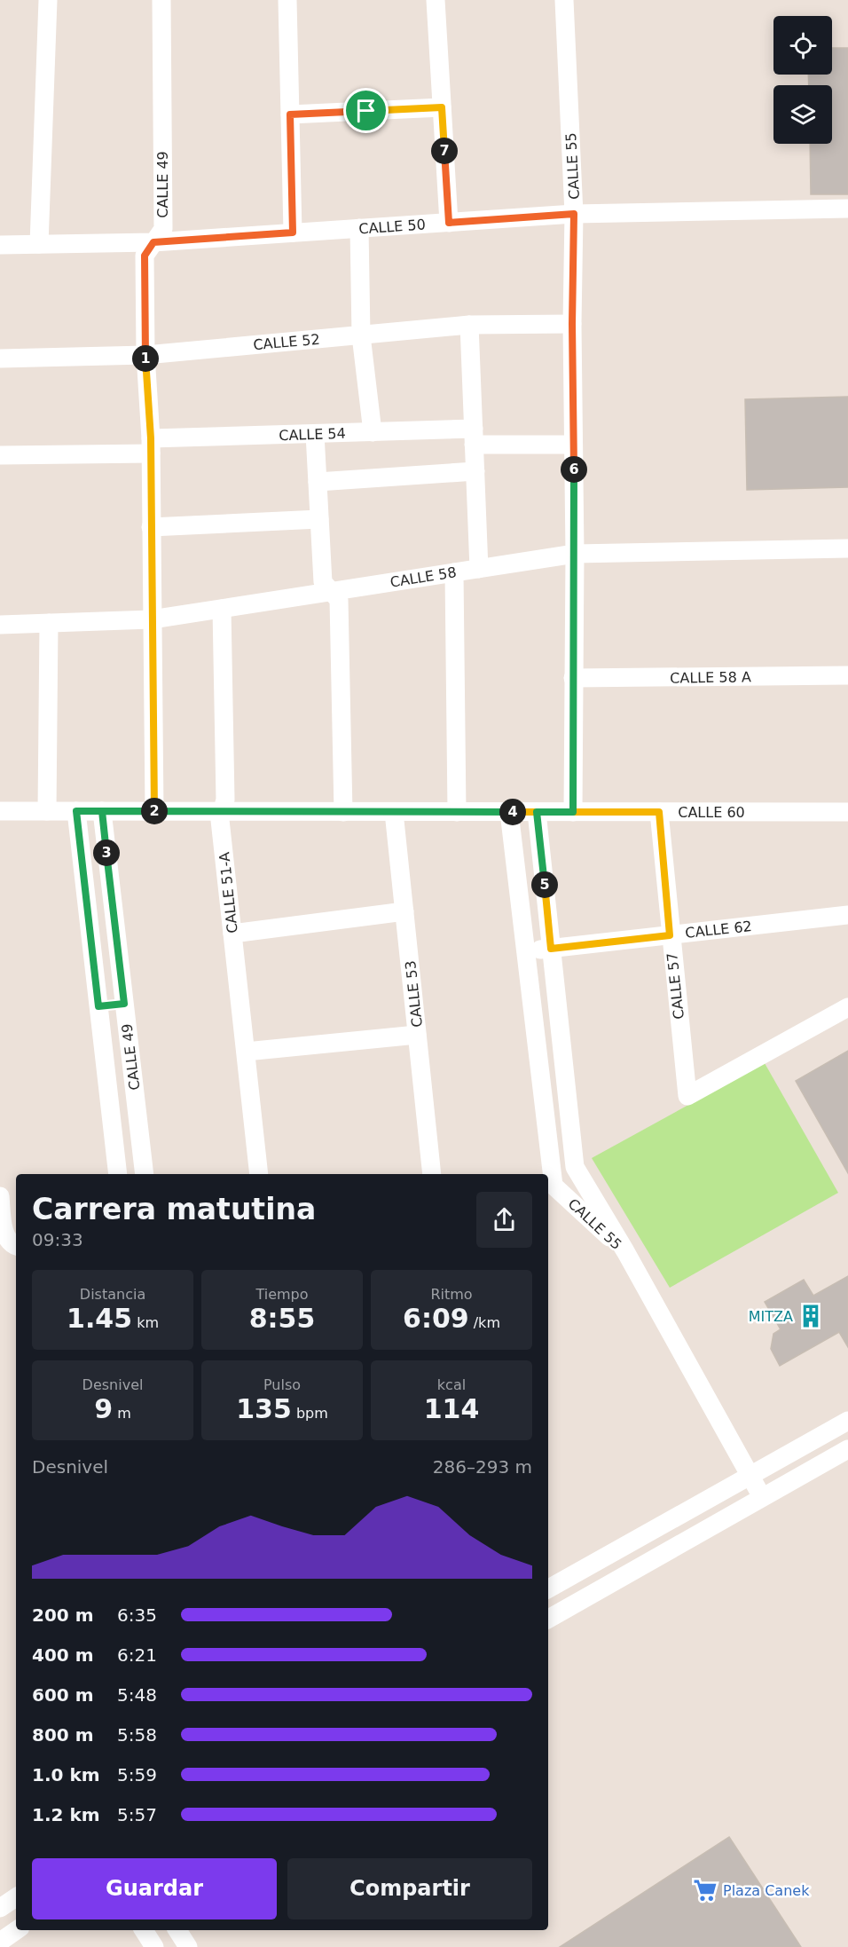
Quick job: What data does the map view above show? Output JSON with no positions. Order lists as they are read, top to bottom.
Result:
{
  "streets": {
    "street": [
      "CALLE 55",
      "CALLE 49",
      "CALLE 50",
      "CALLE 52",
      "CALLE 54",
      "CALLE 58",
      "CALLE 58 A",
      "CALLE 60",
      "CALLE 51-A",
      "CALLE 62",
      "CALLE 57",
      "CALLE 53"
    ]
  },
  "crossings": [
    ["CALLE 55", "CALLE 50"],
    ["CALLE 55", "CALLE 52"],
    ["CALLE 55", "CALLE 54"],
    ["CALLE 55", "CALLE 58"],
    ["CALLE 55", "CALLE 58 A"],
    ["CALLE 55", "CALLE 60"],
    ["CALLE 55", "CALLE 62"],
    ["CALLE 49", "CALLE 50"],
    ["CALLE 49", "CALLE 52"],
    ["CALLE 49", "CALLE 54"],
    ["CALLE 49", "CALLE 58"],
    ["CALLE 49", "CALLE 60"],
    ["CALLE 58", "CALLE 51-A"],
    ["CALLE 60", "CALLE 51-A"],
    ["CALLE 60", "CALLE 57"],
    ["CALLE 60", "CALLE 53"],
    ["CALLE 62", "CALLE 57"]
  ],
  "places": {
    "building": ["MITZA"],
    "supermarket": ["Plaza Canek"]
  },
  "page": {
    "pins": [
      "7",
      "1",
      "6",
      "2",
      "4",
      "3",
      "5"
    ],
    "heading": ["Carrera matutina", "09:33"],
    "stats": [
      ["Distancia", "1.45 km"],
      ["Tiempo", "8:55"],
      ["Ritmo", "6:09 /km"],
      ["Desnivel", "9 m"],
      ["Pulso", "135 bpm"],
      ["kcal", "114"]
    ],
    "chart": ["Desnivel", "286–293 m"],
    "list": [
      {
        "name": "200 m",
        "note": "6:35"
      },
      {
        "name": "400 m",
        "note": "6:21"
      },
      {
        "name": "600 m",
        "note": "5:48"
      },
      {
        "name": "800 m",
        "note": "5:58"
      },
      {
        "name": "1.0 km",
        "note": "5:59"
      },
      {
        "name": "1.2 km",
        "note": "5:57"
      }
    ],
    "buttons": ["Guardar", "Compartir"]
  }
}
